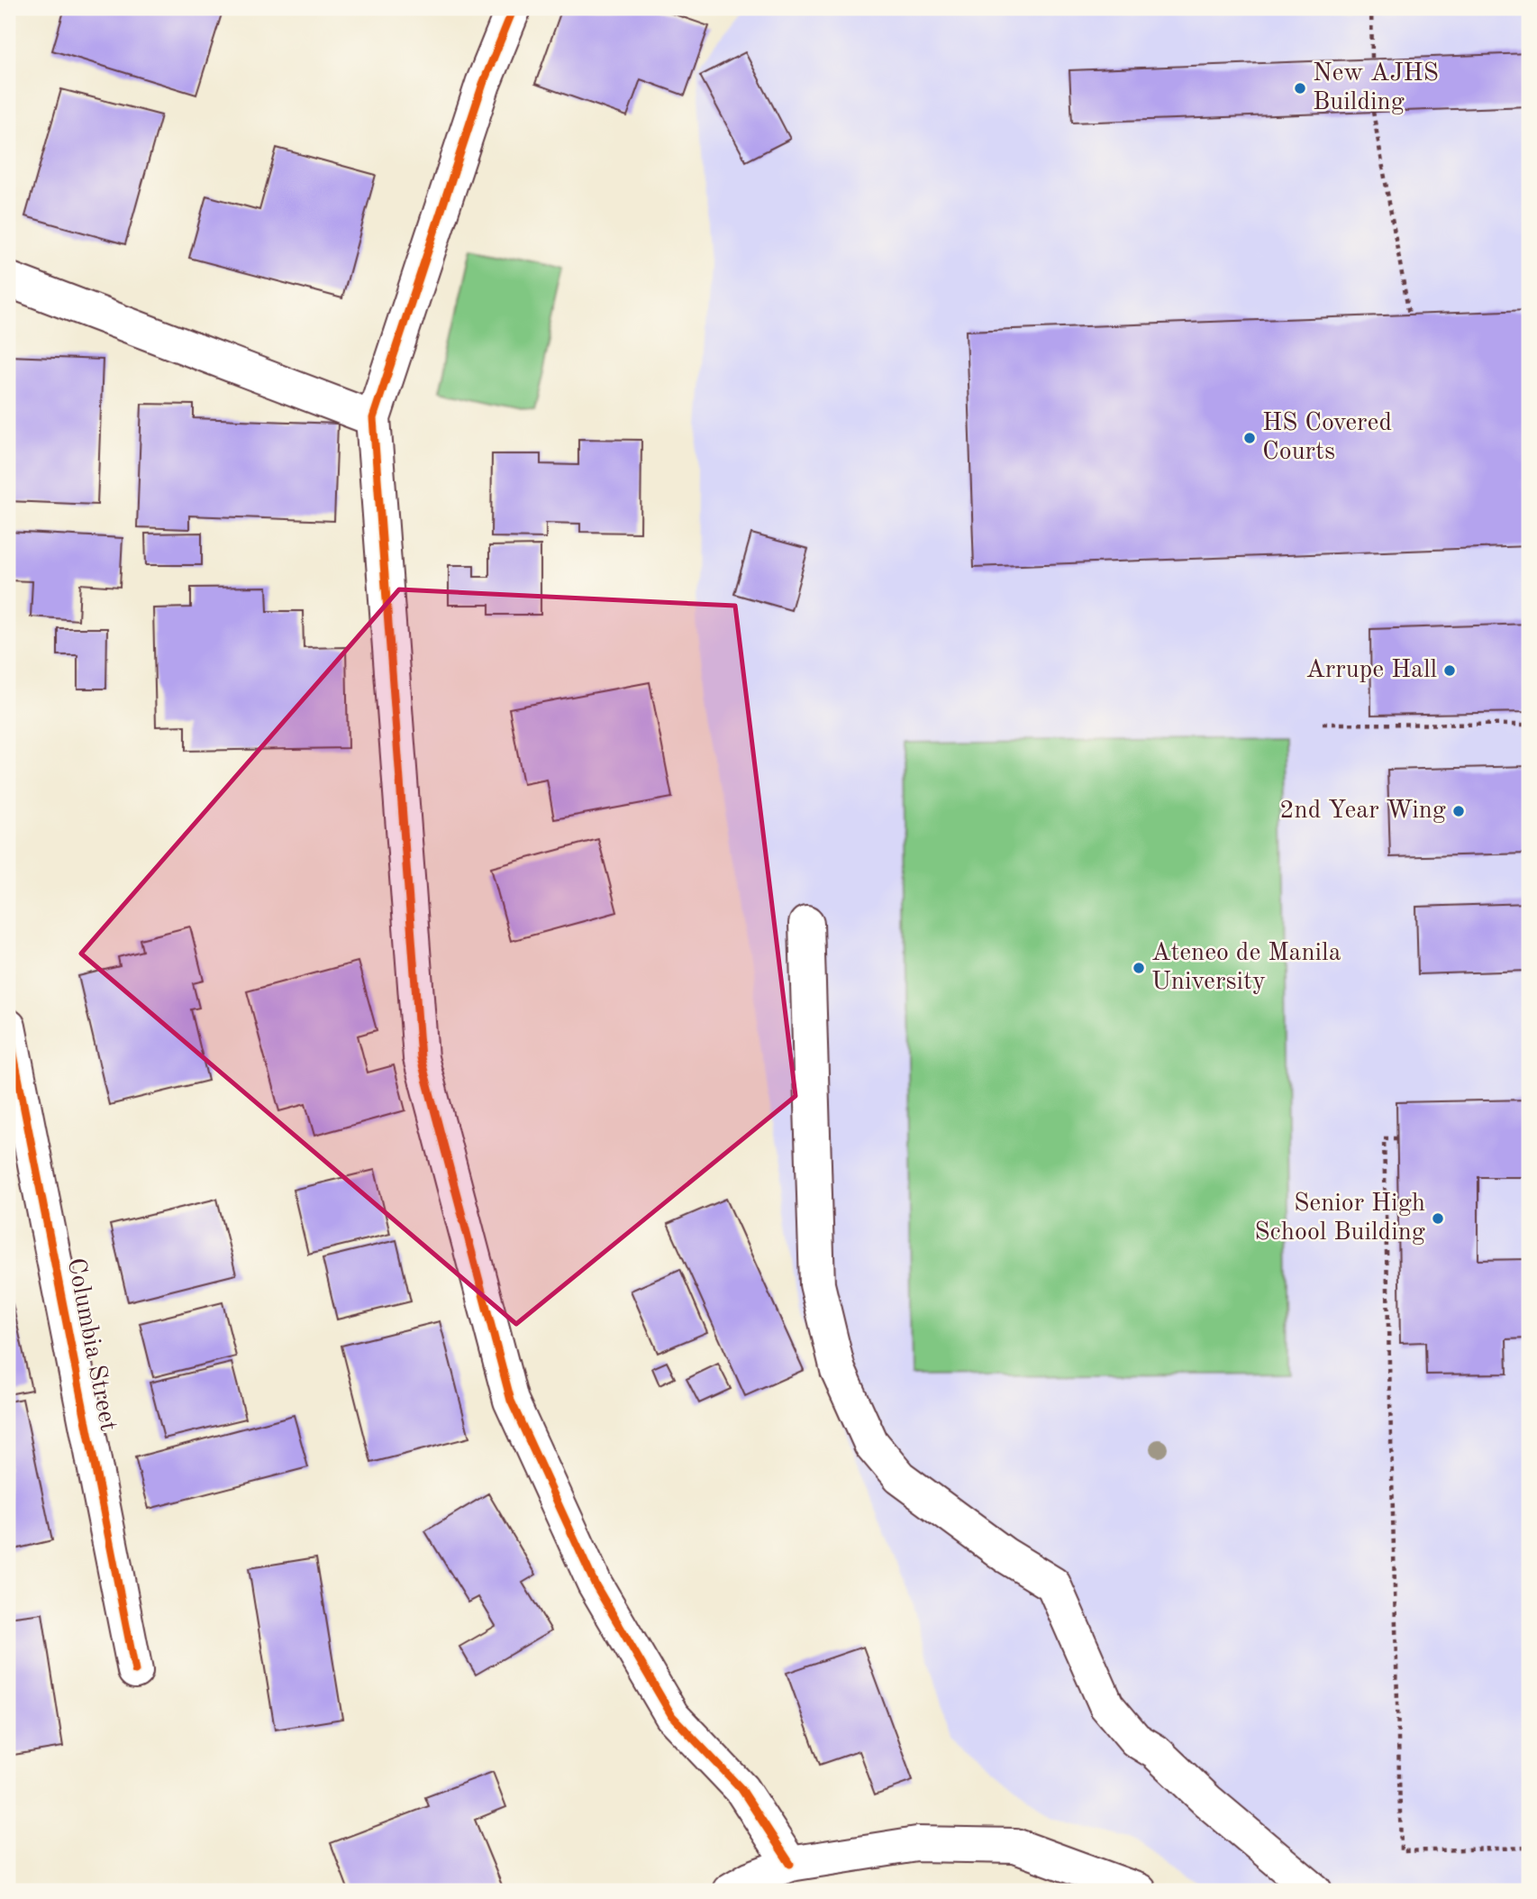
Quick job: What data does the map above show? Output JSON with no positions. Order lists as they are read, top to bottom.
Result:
{
  "streets": {
    "street": ["Columbia Street"]
  },
  "places": [
    "New AJHS Building",
    "HS Covered Courts",
    "Arrupe Hall",
    "2nd Year Wing",
    "Ateneo de Manila University",
    "Senior High School Building"
  ]
}
